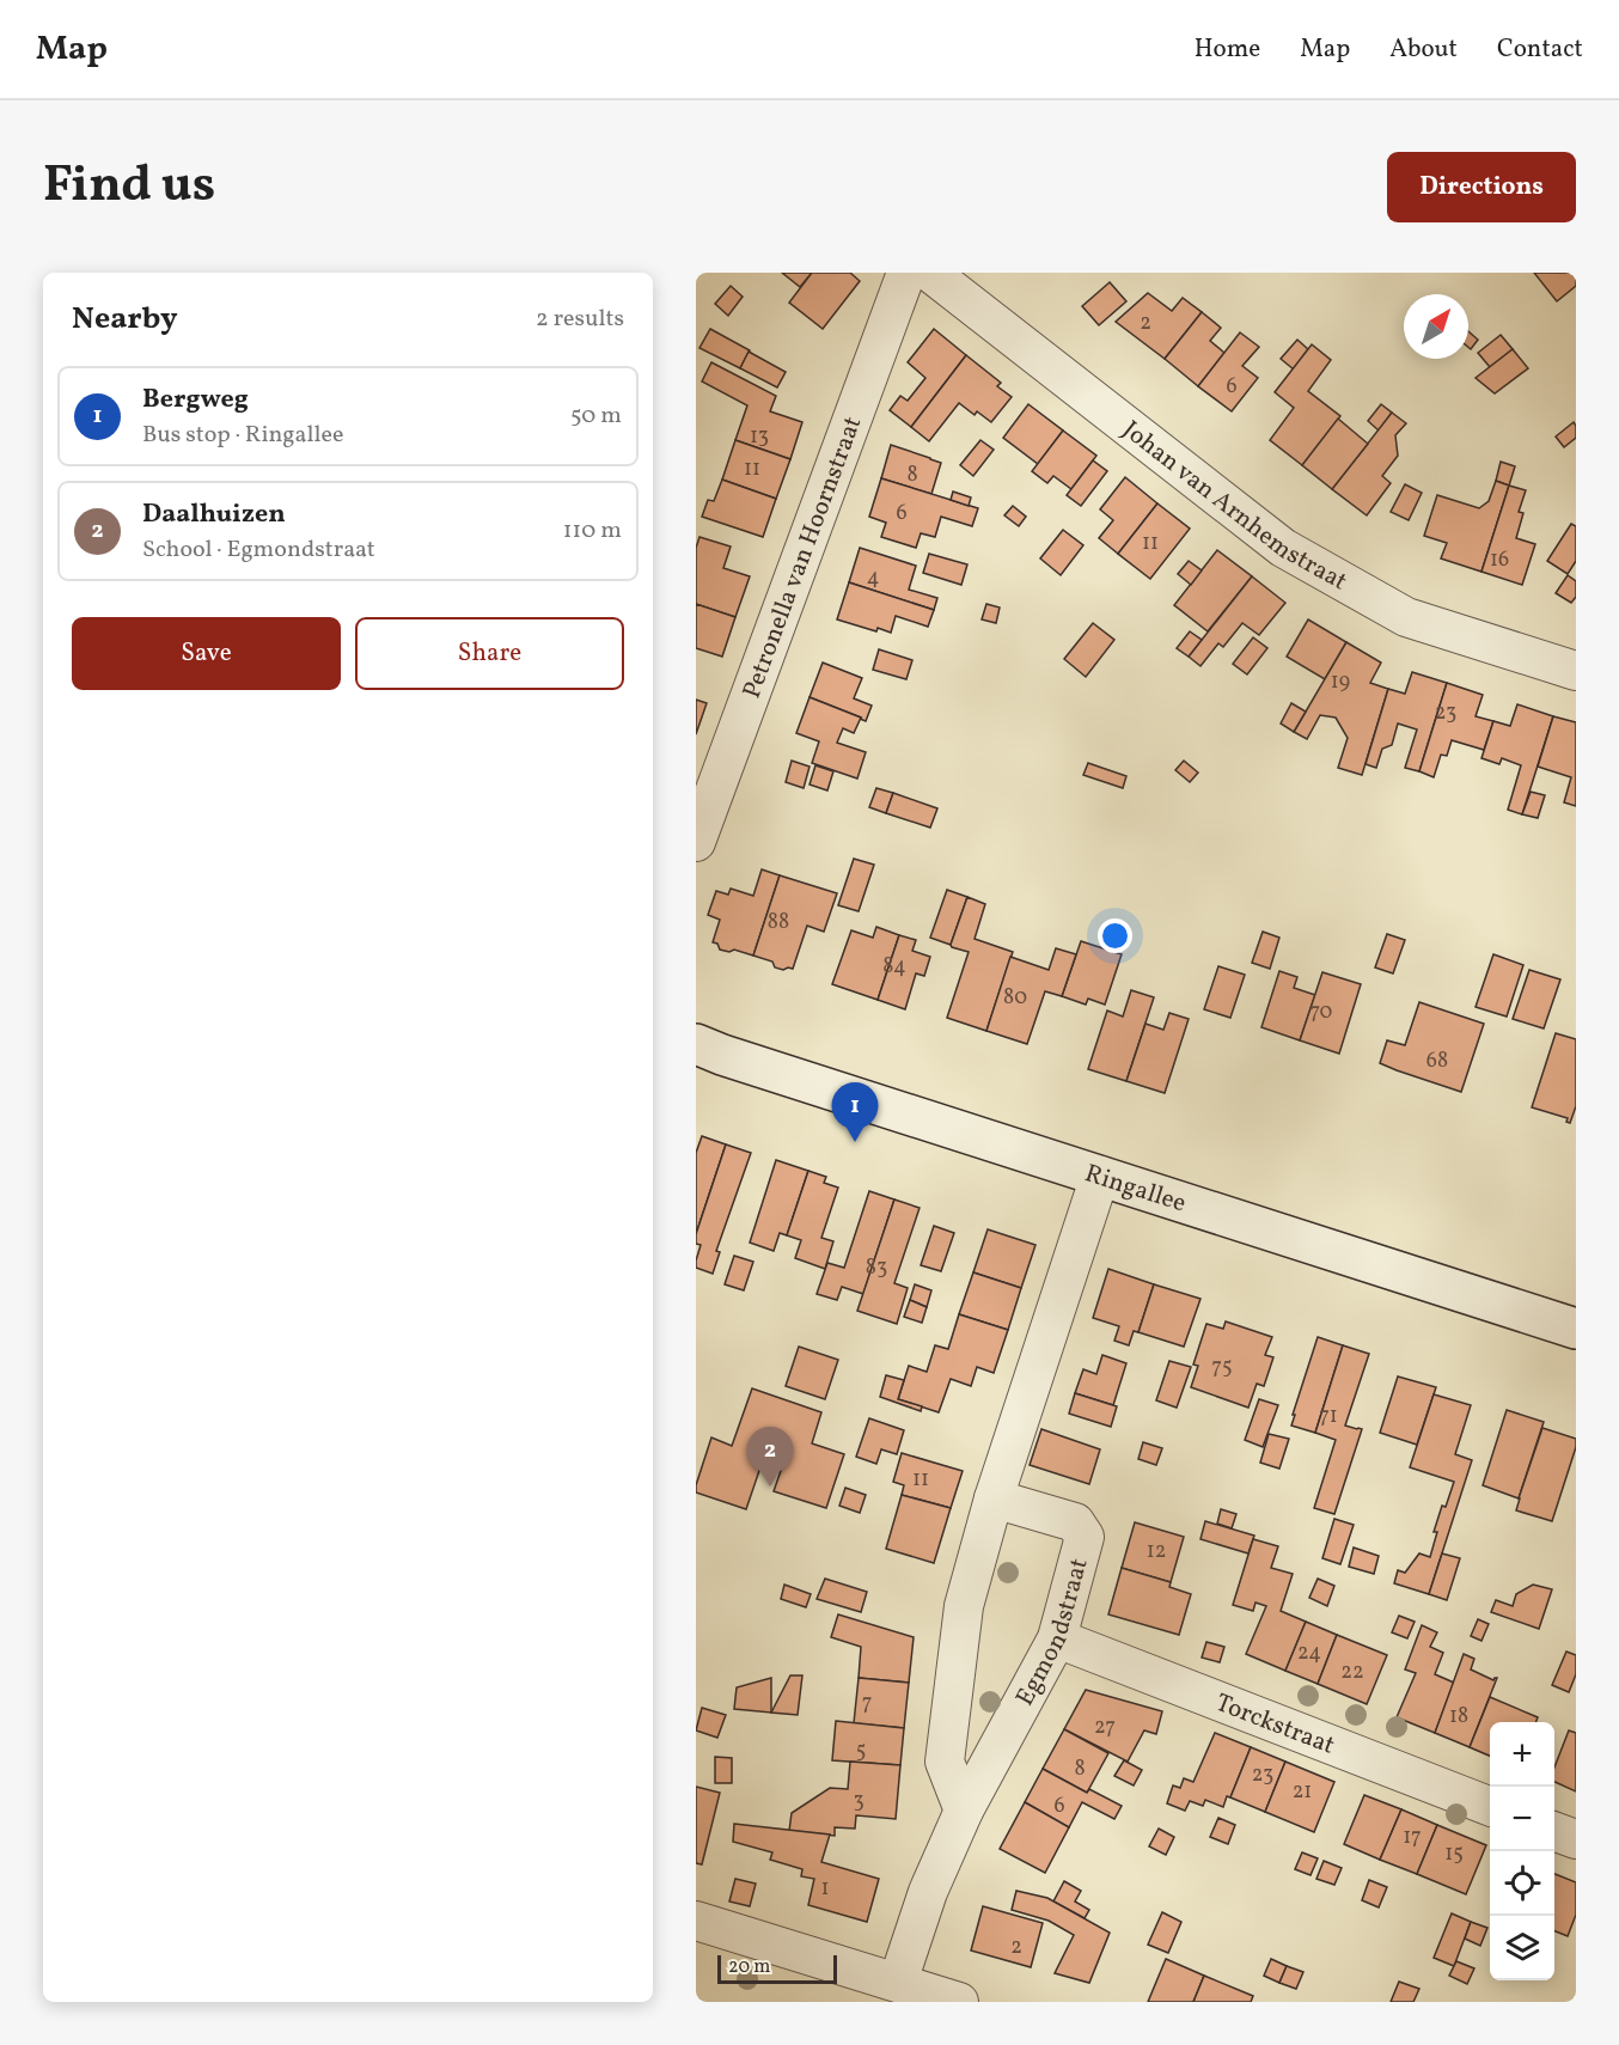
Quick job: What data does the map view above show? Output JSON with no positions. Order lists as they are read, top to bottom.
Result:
{
  "streets": {
    "main road": ["Ringallee"],
    "street": [
      "Johan van Arnhemstraat",
      "Petronella van Hoornstraat",
      "Egmondstraat",
      "Torckstraat"
    ]
  },
  "crossings": [
    ["Egmondstraat", "Torckstraat"]
  ],
  "house_numbers": [
    "2",
    "6",
    "13",
    "11",
    "8",
    "6",
    "11",
    "16",
    "4",
    "19",
    "23",
    "88",
    "84",
    "80",
    "70",
    "68",
    "83",
    "75",
    "71",
    "11",
    "12",
    "24",
    "22",
    "7",
    "18",
    "27",
    "5",
    "8",
    "23",
    "21",
    "3",
    "6",
    "17",
    "15",
    "1",
    "2"
  ],
  "scale_bar": "20 m",
  "north": "top right",
  "page": {
    "header": "Map",
    "nav": [
      "Home",
      "Map",
      "About",
      "Contact"
    ],
    "title": "Find us",
    "buttons": [
      "Directions",
      ["Save", "Share"]
    ],
    "heading": ["Nearby", "2 results"],
    "list": [
      {
        "mark": "1",
        "name": "Bergweg",
        "note": "Bus stop · Ringallee",
        "value": "50 m"
      },
      {
        "mark": "2",
        "name": "Daalhuizen",
        "note": "School · Egmondstraat",
        "value": "110 m"
      }
    ],
    "pins": ["1", "2"],
    "map_buttons": ["+", "−"],
    "scale": "20 m"
  }
}
